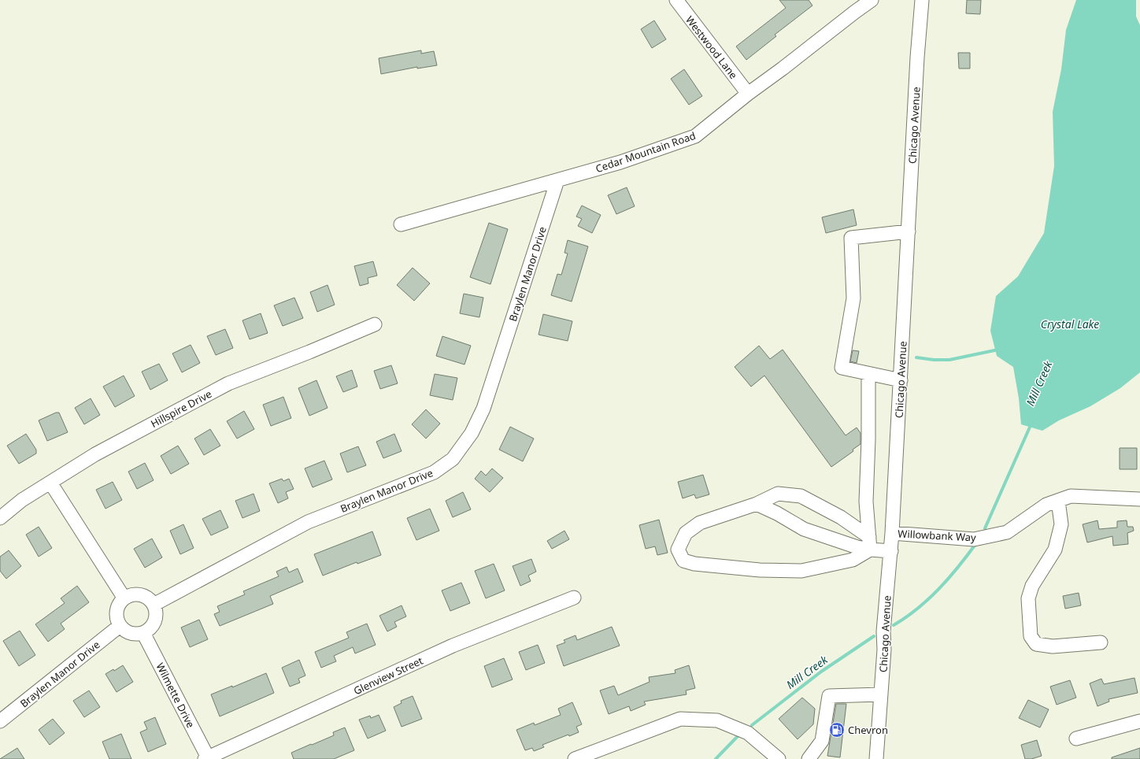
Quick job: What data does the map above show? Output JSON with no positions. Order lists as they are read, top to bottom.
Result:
{
  "streets": {
    "street": [
      "Westwood Lane",
      "Chicago Avenue",
      "Cedar Mountain Road",
      "Braylen Manor Drive",
      "Hillspire Drive",
      "Willowbank Way",
      "Glenview Street",
      "Wilmette Drive"
    ]
  },
  "crossings": [
    ["Westwood Lane", "Cedar Mountain Road"],
    ["Chicago Avenue", "Willowbank Way"],
    ["Cedar Mountain Road", "Braylen Manor Drive"],
    ["Braylen Manor Drive", "Wilmette Drive"],
    ["Glenview Street", "Wilmette Drive"]
  ],
  "water": ["Crystal Lake", "Mill Creek"],
  "places": {
    "fuel station": ["Chevron"]
  }
}
